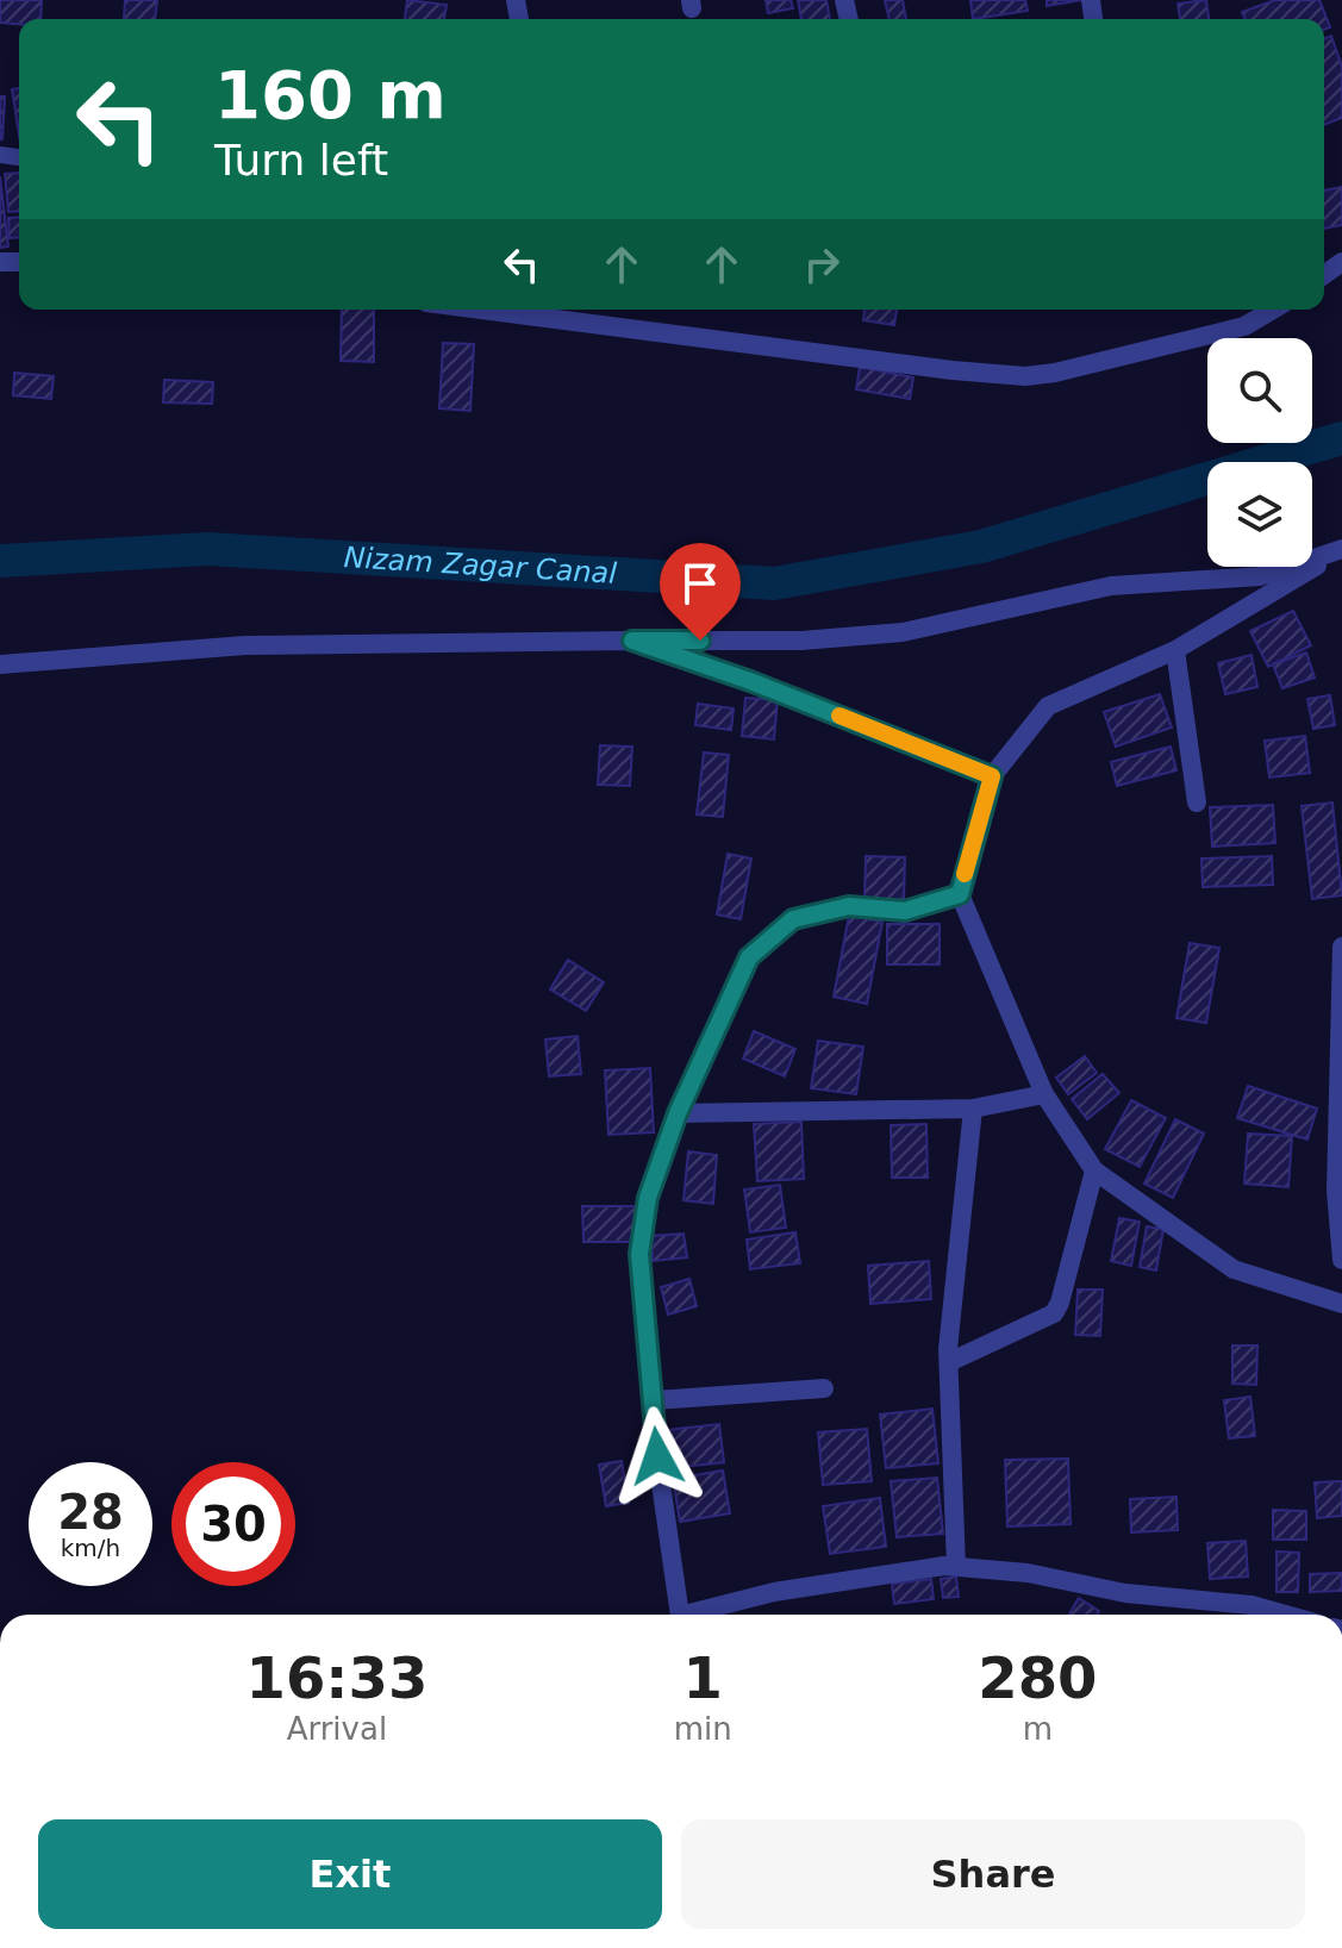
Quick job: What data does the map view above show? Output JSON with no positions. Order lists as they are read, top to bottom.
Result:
{
  "water": ["Nizam Zagar Canal"],
  "page": {
    "turn": ["160 m", "Turn left"],
    "speed": "28 km/h",
    "limit": "30",
    "eta": [
      "16:33",
      "Arrival",
      "1",
      "min",
      "280",
      "m"
    ],
    "buttons": ["Exit", "Share"]
  }
}
